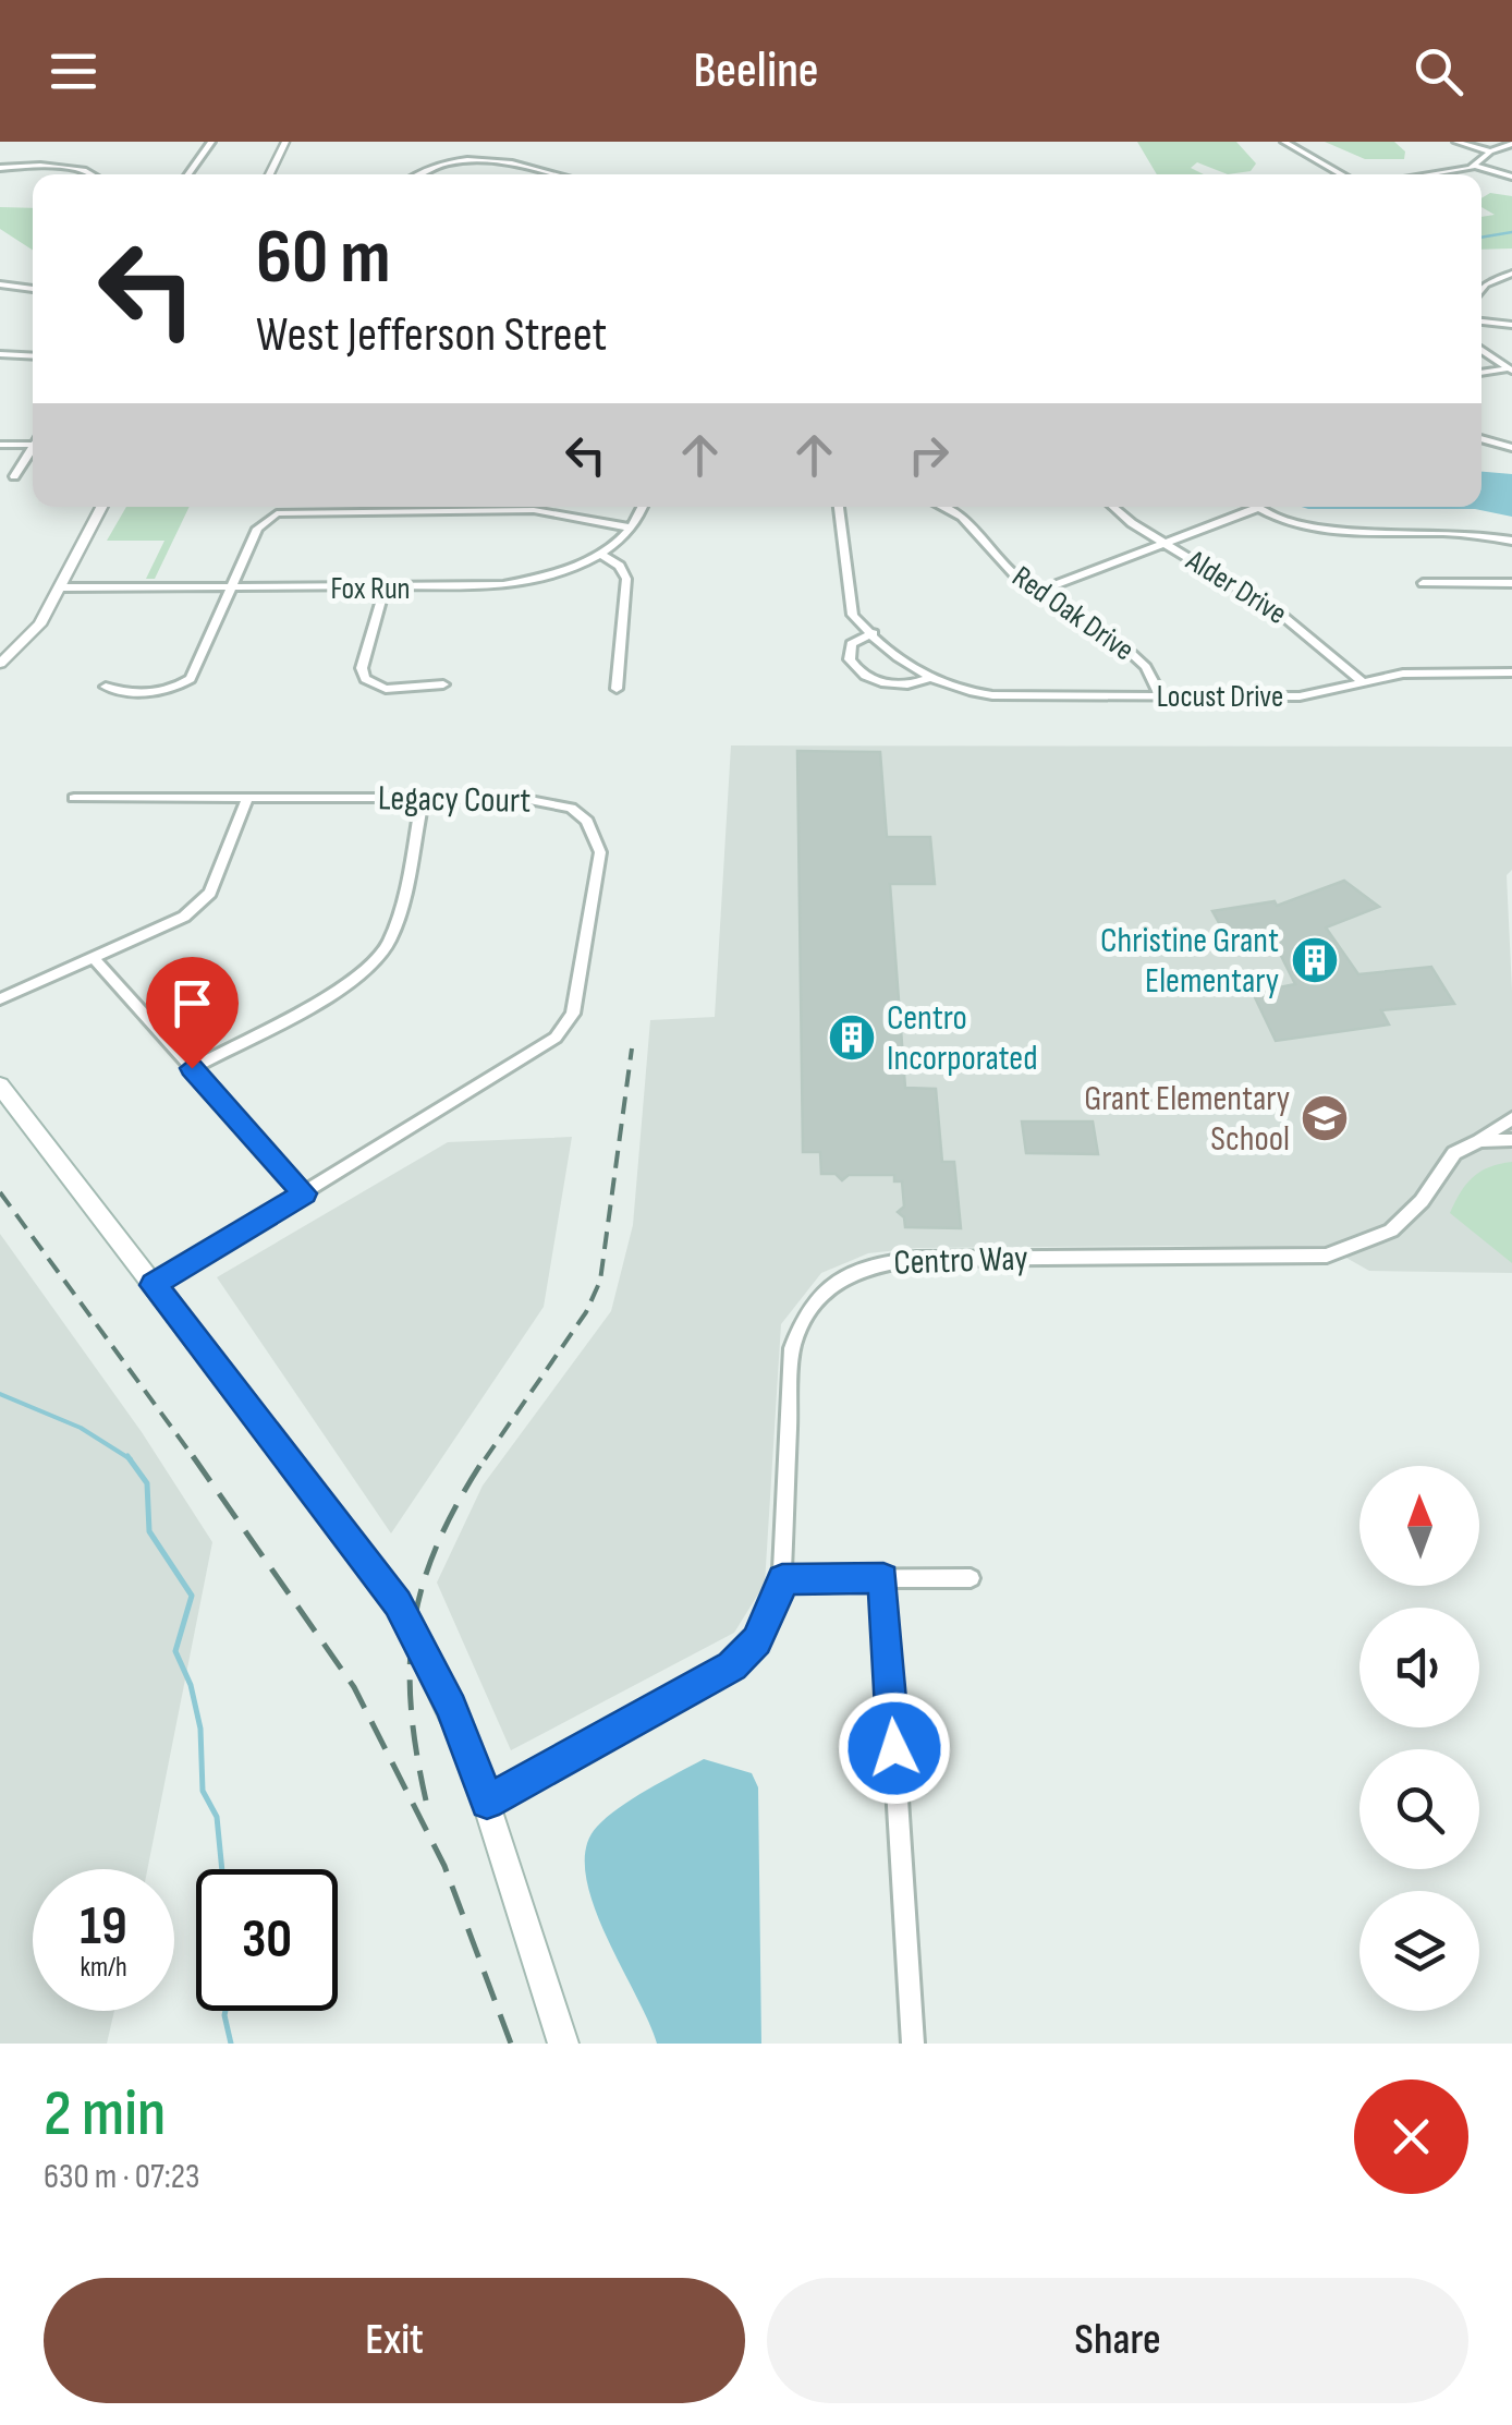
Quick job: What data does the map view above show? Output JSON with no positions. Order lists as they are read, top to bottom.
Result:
{
  "streets": {
    "street": [
      "Alder Drive",
      "Fox Run",
      "Red Oak Drive",
      "Locust Drive",
      "Legacy Court",
      "Centro Way"
    ]
  },
  "crossings": [
    ["Alder Drive", "Locust Drive"],
    ["Red Oak Drive", "Locust Drive"]
  ],
  "places": {
    "building": ["Christine Grant Elementary", "Centro Incorporated"],
    "school or university": ["Grant Elementary School"]
  },
  "north": "top",
  "page": {
    "header": "Beeline",
    "turn": ["60 m", "West Jefferson Street"],
    "speed": "19 km/h",
    "limit": "30",
    "heading": ["2 min", "630 m · 07:23"],
    "buttons": ["Exit", "Share"]
  }
}
